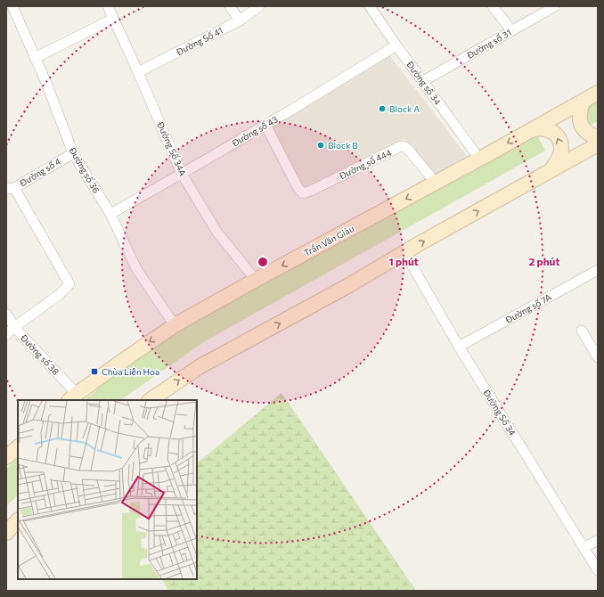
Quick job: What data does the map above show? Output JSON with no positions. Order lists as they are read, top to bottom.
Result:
{
  "streets": {
    "main road": ["Trần Văn Giàu"],
    "street": [
      "Đường Số 41",
      "Đường số 31",
      "Đường số 34",
      "Đường số 43",
      "Đường Số 34A",
      "Đường số 444",
      "Đường số 36",
      "Đường số 4",
      "Đường số 7A",
      "Đường số 38",
      "Đường Số 34"
    ]
  },
  "crossings": [
    ["Đường Số 41", "Đường Số 34A"],
    ["Đường số 31", "Đường số 34"],
    ["Đường số 34", "Đường số 43"],
    ["Đường số 34", "Trần Văn Giàu"],
    ["Đường số 43", "Đường Số 34A"],
    ["Đường số 43", "Đường số 444"],
    ["Đường số 43", "Đường số 36"],
    ["Đường Số 34A", "Trần Văn Giàu"],
    ["Đường số 444", "Trần Văn Giàu"],
    ["Đường số 36", "Đường số 4"],
    ["Đường số 36", "Trần Văn Giàu"],
    ["Trần Văn Giàu", "Đường số 38"],
    ["Đường số 7A", "Đường Số 34"]
  ],
  "places": {
    "other": ["Block A", "Block B"],
    "transit": ["Chùa Liên Hoa"]
  },
  "rings": ["1 phút", "2 phút"]
}
